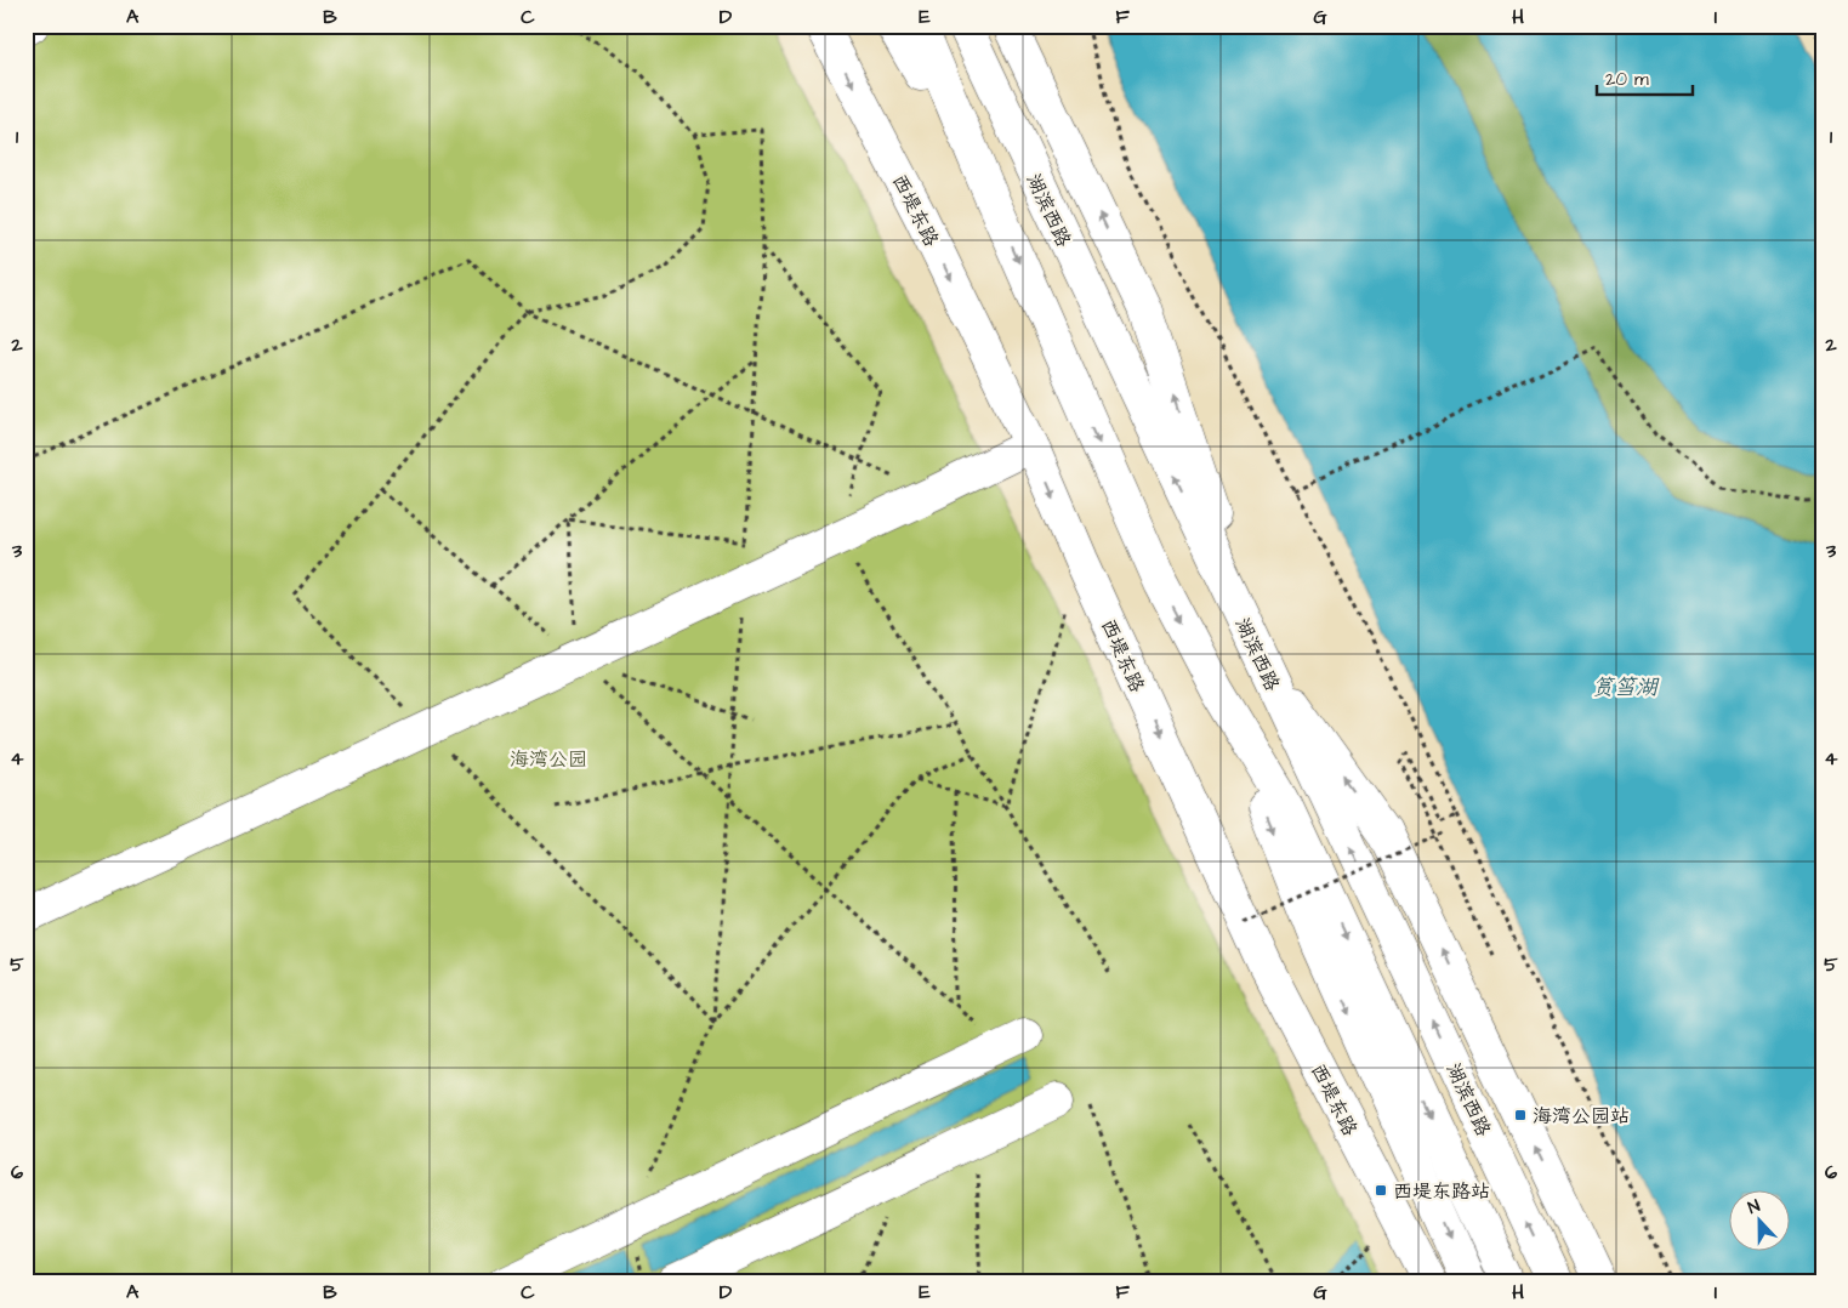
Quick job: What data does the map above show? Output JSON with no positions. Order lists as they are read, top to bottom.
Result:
{
  "streets": {
    "main road": ["西堤东路", "湖滨西路"]
  },
  "water": ["筼筜湖"],
  "parks": ["海湾公园"],
  "places": {
    "transit": ["海湾公园站", "西堤东路站"]
  },
  "scale_bar": "20 m",
  "north": "top",
  "grid": {
    "columns": [
      "A",
      "B",
      "C",
      "D",
      "E",
      "F",
      "G",
      "H",
      "I"
    ],
    "rows": [
      "1",
      "2",
      "3",
      "4",
      "5",
      "6"
    ]
  }
}
